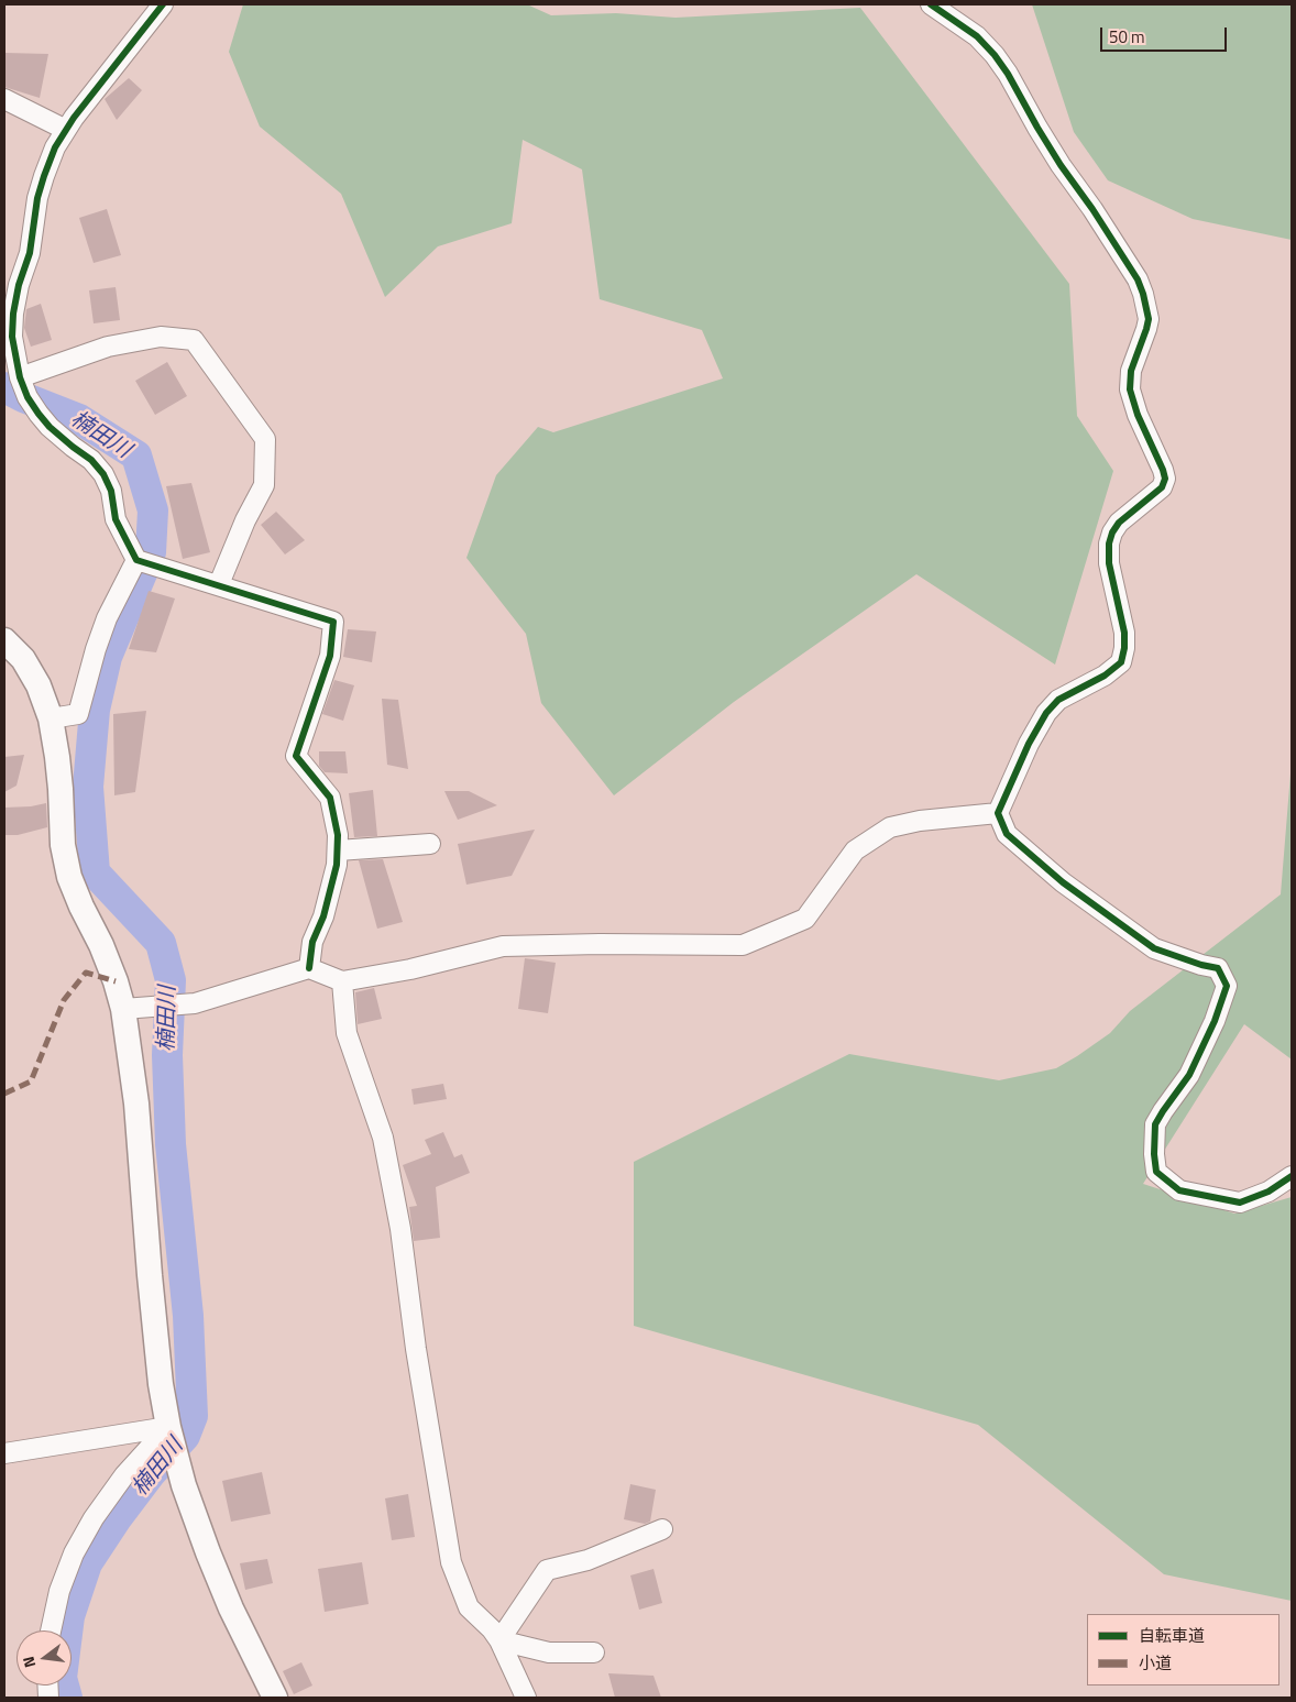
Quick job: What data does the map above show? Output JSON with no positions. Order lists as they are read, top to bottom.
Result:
{
  "water": ["楠田川"],
  "legend": ["自転車道", "小道"],
  "scale_bar": "50 m",
  "north": "left"
}
